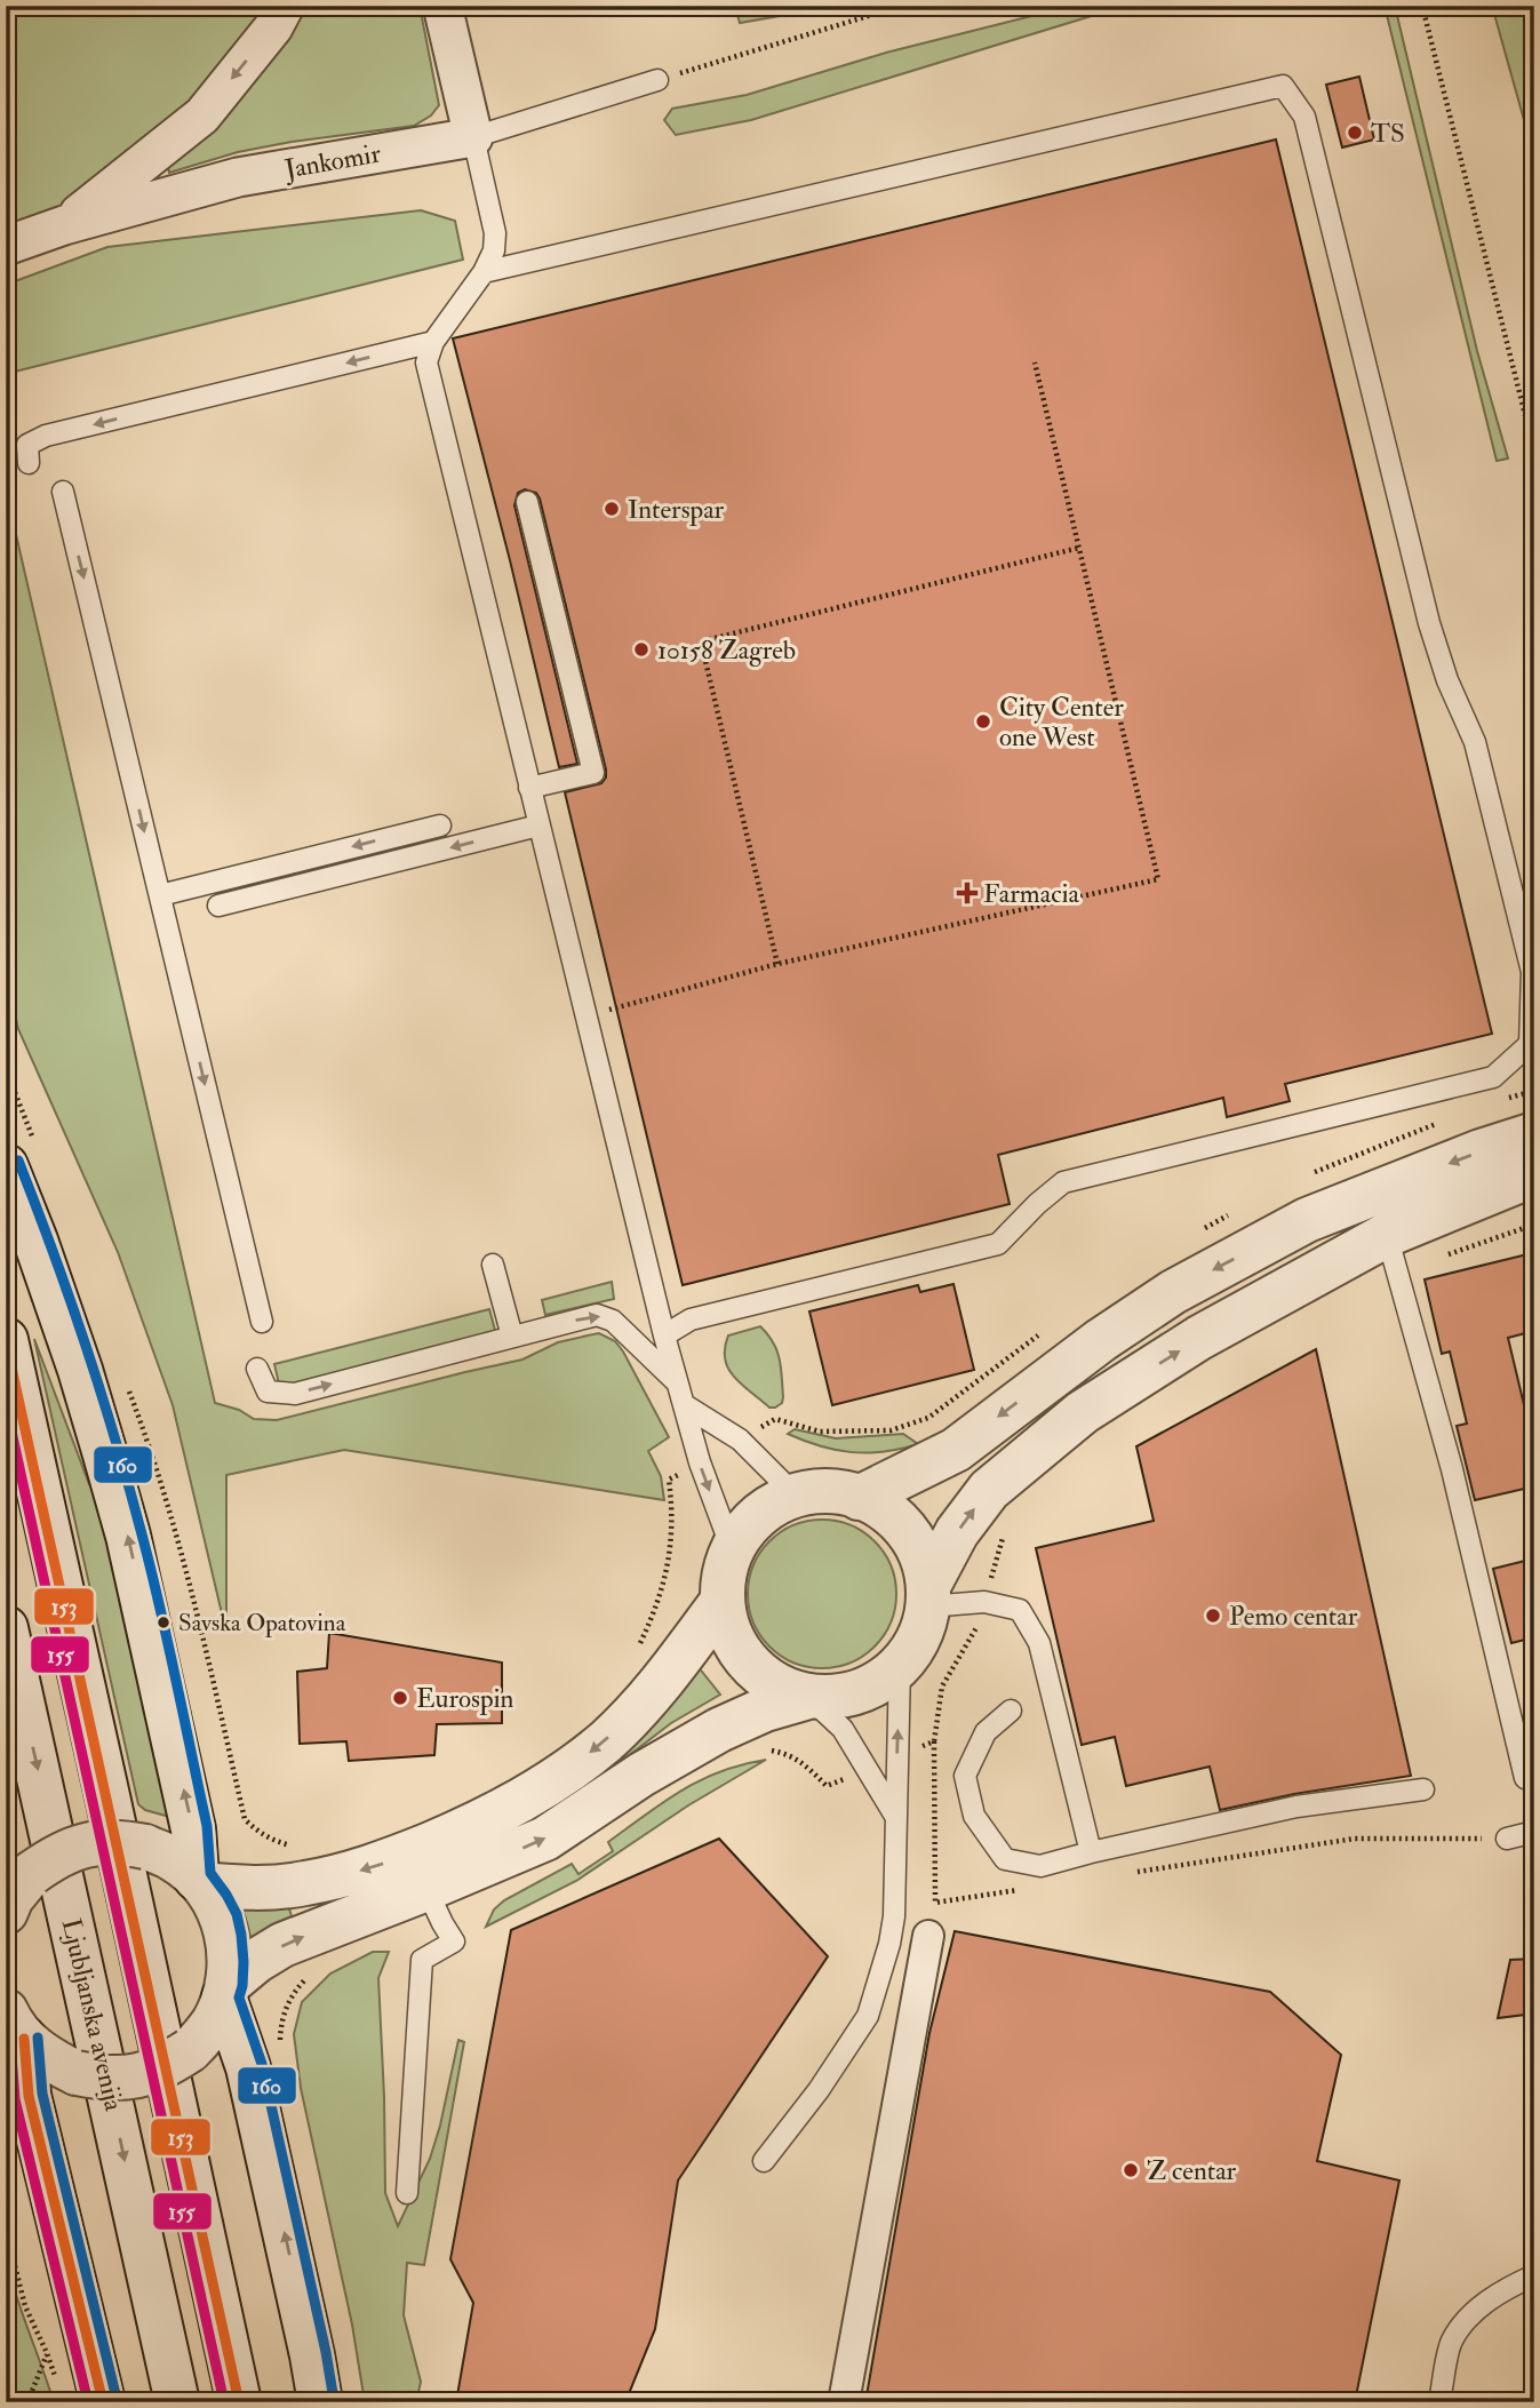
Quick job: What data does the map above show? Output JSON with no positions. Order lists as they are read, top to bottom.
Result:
{
  "streets": {
    "street": ["Jankomir", "Ljubljanska avenija"]
  },
  "one_way": ["Jankomir"],
  "places": {
    "other": [
      "TS",
      "Interspar",
      "10158 Zagreb",
      "City Center one West",
      "Pemo centar",
      "Savska Opatovina",
      "Eurospin",
      "Z centar"
    ],
    "health": ["Farmacia"]
  },
  "lines": ["transit line 160", "transit line 153", "transit line 155"]
}
